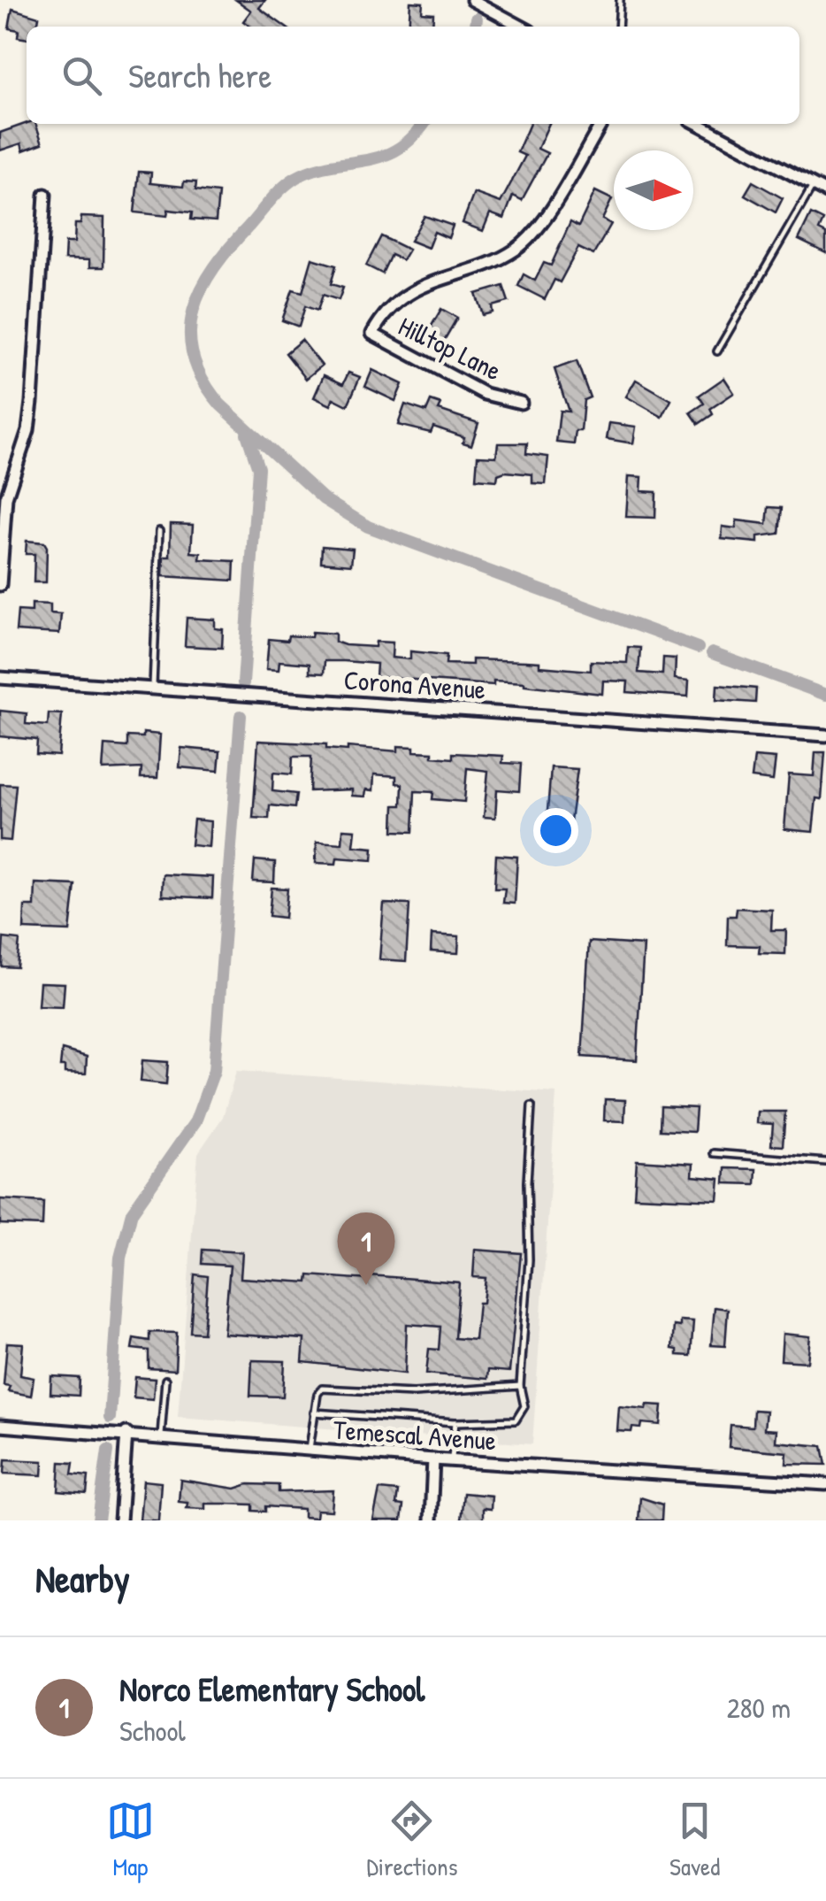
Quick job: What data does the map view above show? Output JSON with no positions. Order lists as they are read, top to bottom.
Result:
{
  "streets": {
    "street": ["Hilltop Lane", "Corona Avenue", "Temescal Avenue"]
  },
  "north": "right",
  "page": {
    "search": "Search here",
    "pins": "1",
    "heading": "Nearby",
    "list": [
      {
        "mark": "1",
        "name": "Norco Elementary School",
        "note": "School",
        "value": "280 m"
      }
    ],
    "nav": ["Map", "Directions", "Saved"]
  }
}
